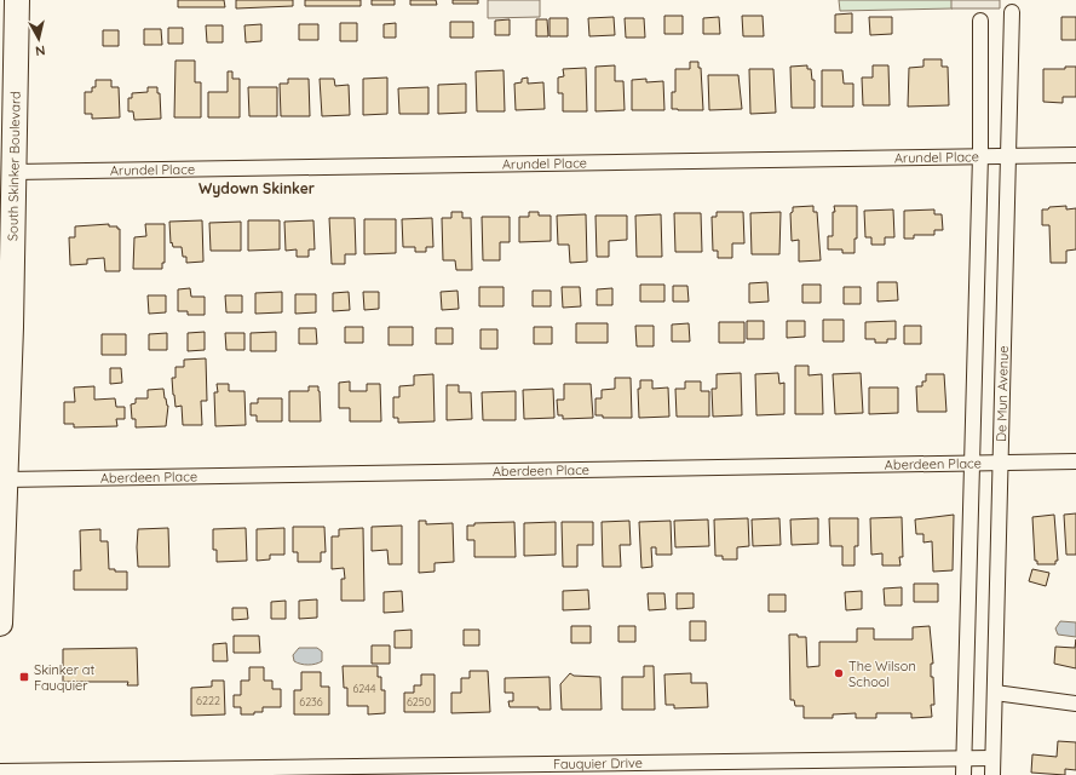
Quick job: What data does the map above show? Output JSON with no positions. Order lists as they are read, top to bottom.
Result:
{
  "streets": {
    "main road": ["South Skinker Boulevard"],
    "street": [
      "Arundel Place",
      "De Mun Avenue",
      "Aberdeen Place",
      "Fauquier Drive"
    ]
  },
  "crossings": [
    ["Arundel Place", "South Skinker Boulevard"],
    ["Arundel Place", "De Mun Avenue"],
    ["South Skinker Boulevard", "Aberdeen Place"],
    ["De Mun Avenue", "Aberdeen Place"],
    ["De Mun Avenue", "Fauquier Drive"]
  ],
  "districts": ["Wydown Skinker"],
  "places": {
    "other": ["The Wilson School"],
    "transit": ["Skinker at Fauquier"]
  },
  "house_numbers": [
    "6244",
    "6222",
    "6236",
    "6250"
  ],
  "north": "bottom"
}
